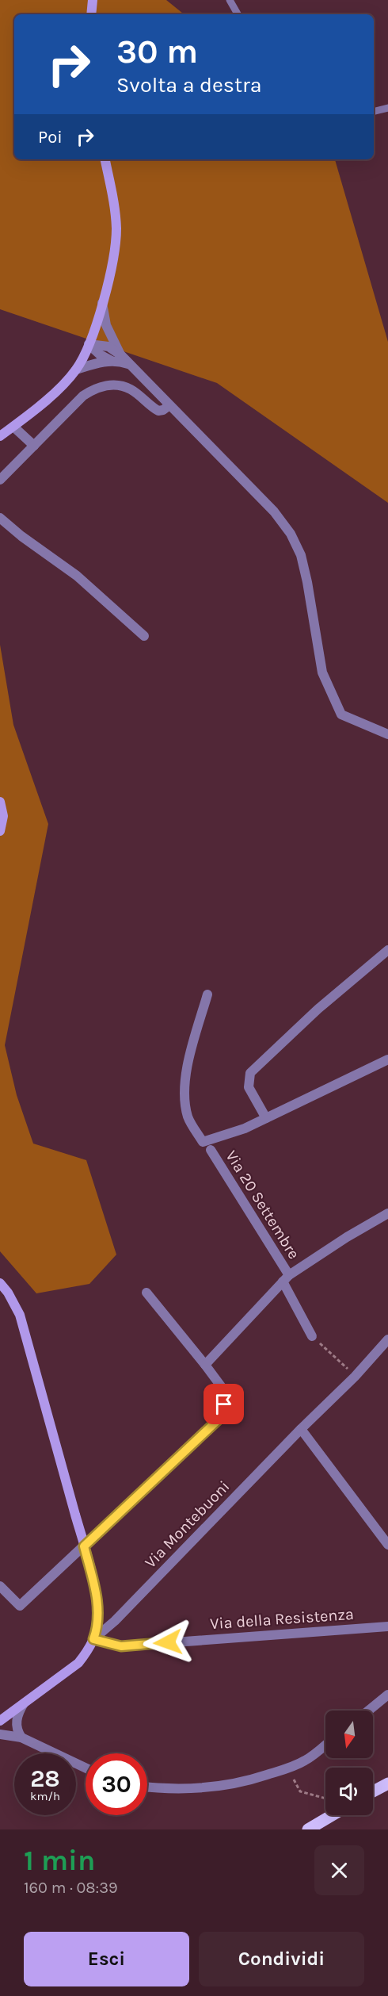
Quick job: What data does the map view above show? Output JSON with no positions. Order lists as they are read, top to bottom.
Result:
{
  "streets": {
    "main road": ["Via Montebuoni"],
    "street": ["Via 20 Settembre", "Via della Resistenza"]
  },
  "crossings": [
    ["Via Montebuoni", "Via della Resistenza"]
  ],
  "north": "bottom",
  "page": {
    "turn": ["30 m", "Svolta a destra"],
    "then": "Poi",
    "speed": "28 km/h",
    "limit": "30",
    "heading": ["1 min", "160 m · 08:39"],
    "buttons": ["Esci", "Condividi"]
  }
}
